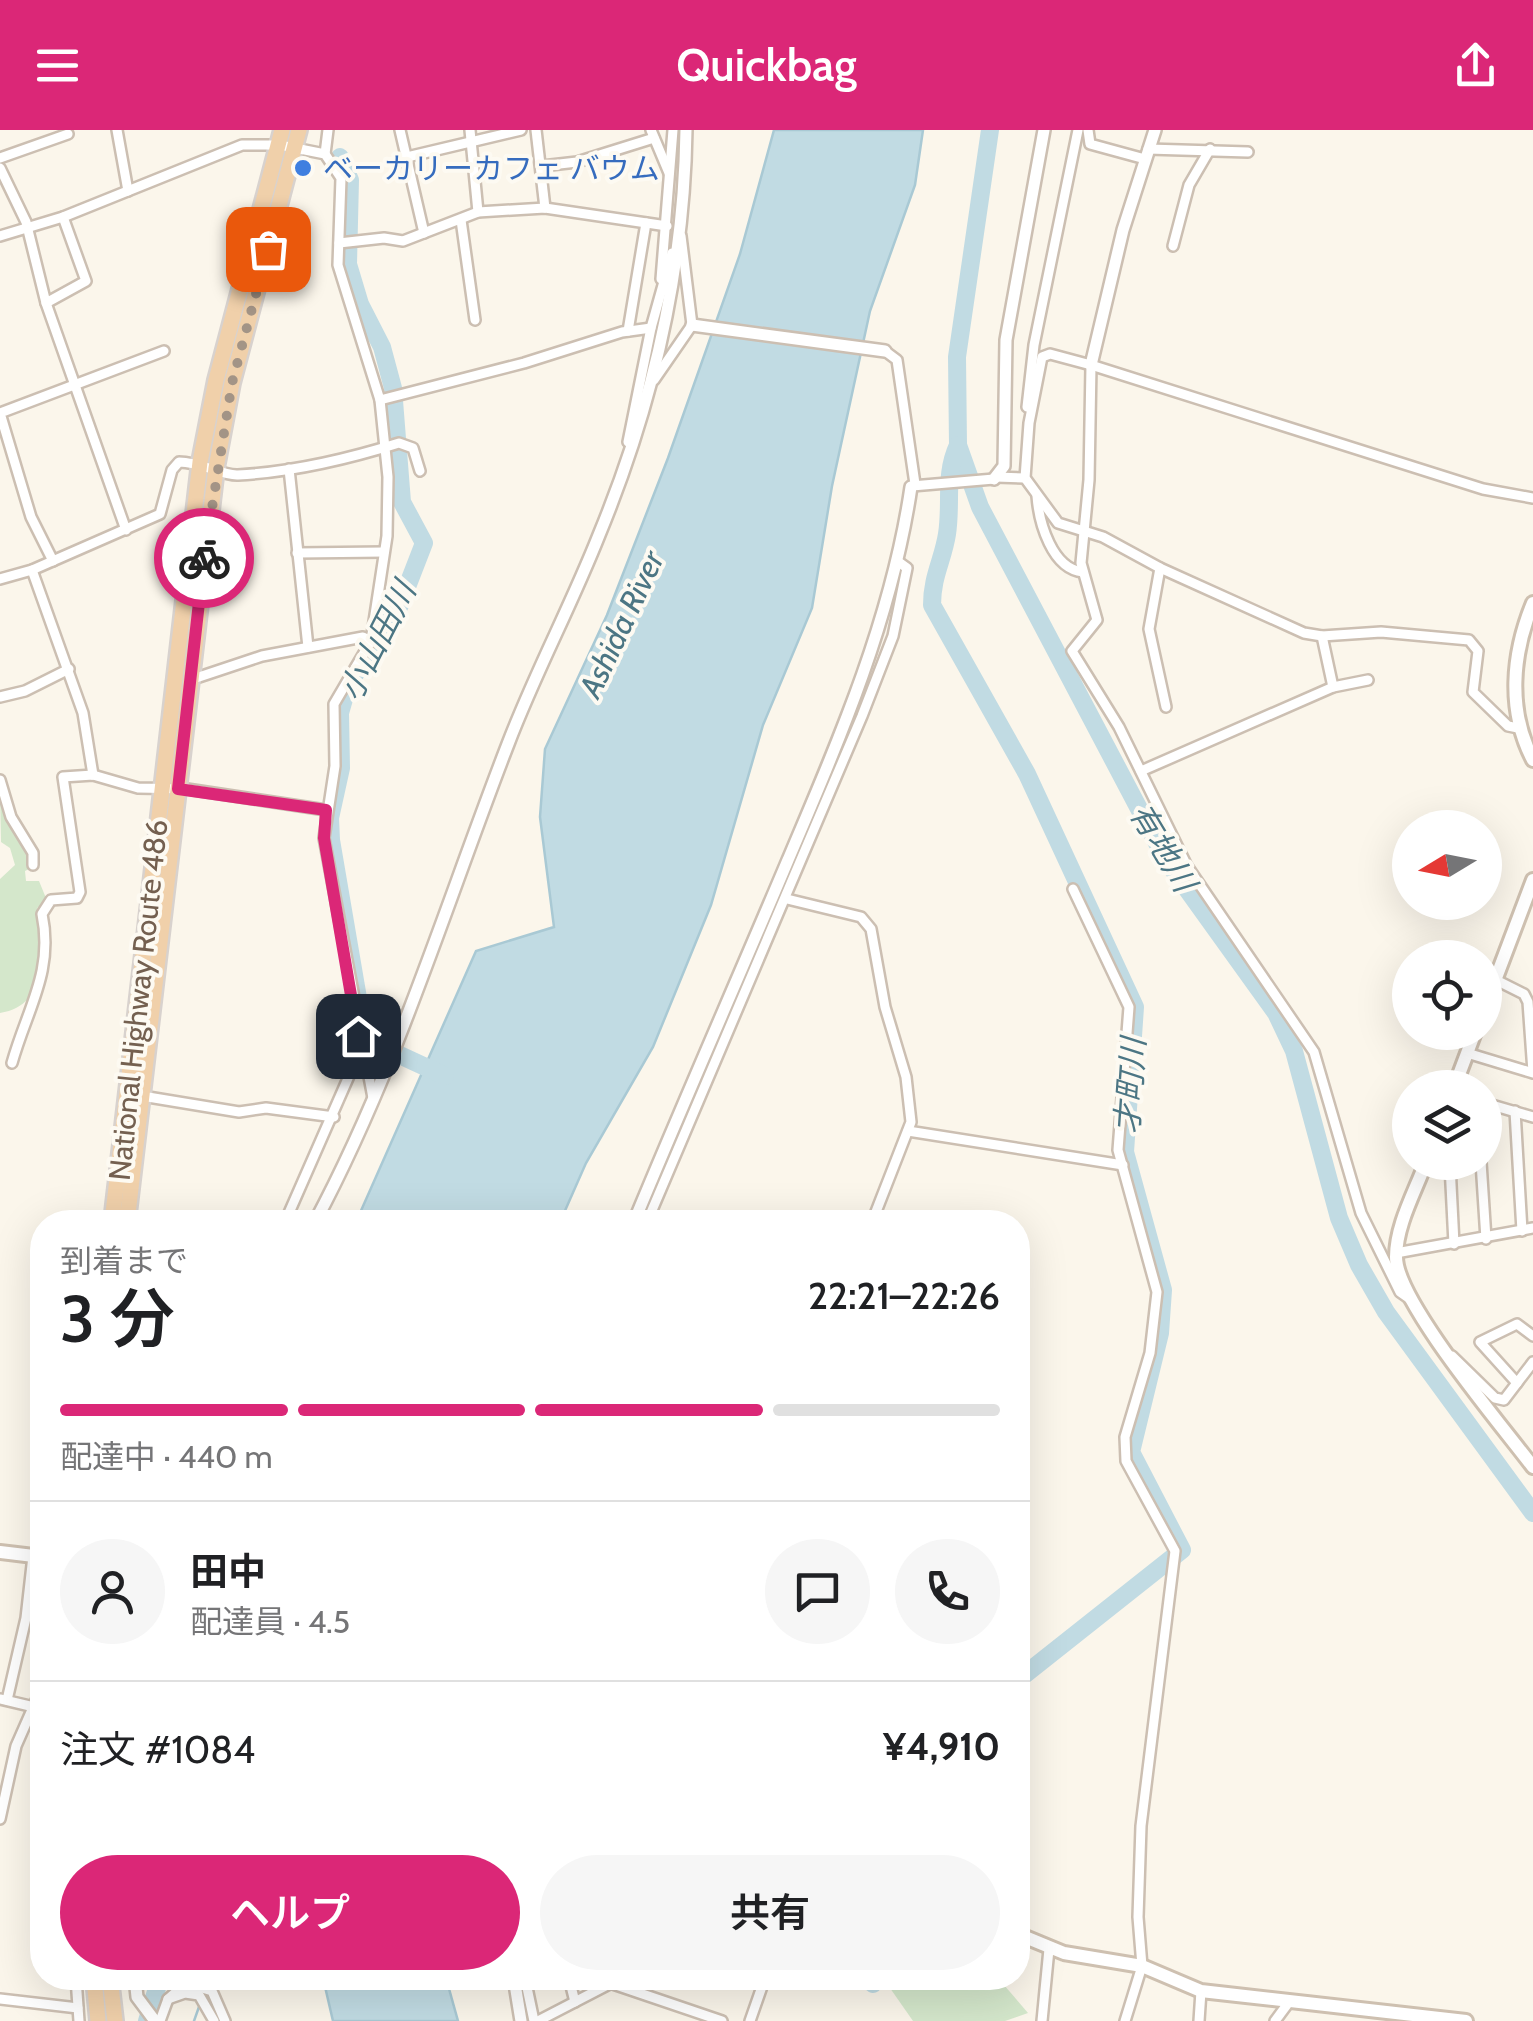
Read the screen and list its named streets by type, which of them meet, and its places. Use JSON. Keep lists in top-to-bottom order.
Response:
{
  "streets": {
    "highway": ["National Highway Route 486"]
  },
  "water": [
    "Ashida River",
    "小山田川",
    "有地川",
    "才町川"
  ],
  "places": ["ベーカリーカフェ バウム"],
  "north": "left",
  "page": {
    "header": "Quickbag",
    "heading": ["3 分", "到着まで", "22:21–22:26"],
    "panel": [
      "田中",
      "配達員 · 4.5",
      "注文 #1084",
      "¥4,910"
    ],
    "bar": "配達中 · 440 m",
    "buttons": ["ヘルプ", "共有"]
  }
}
